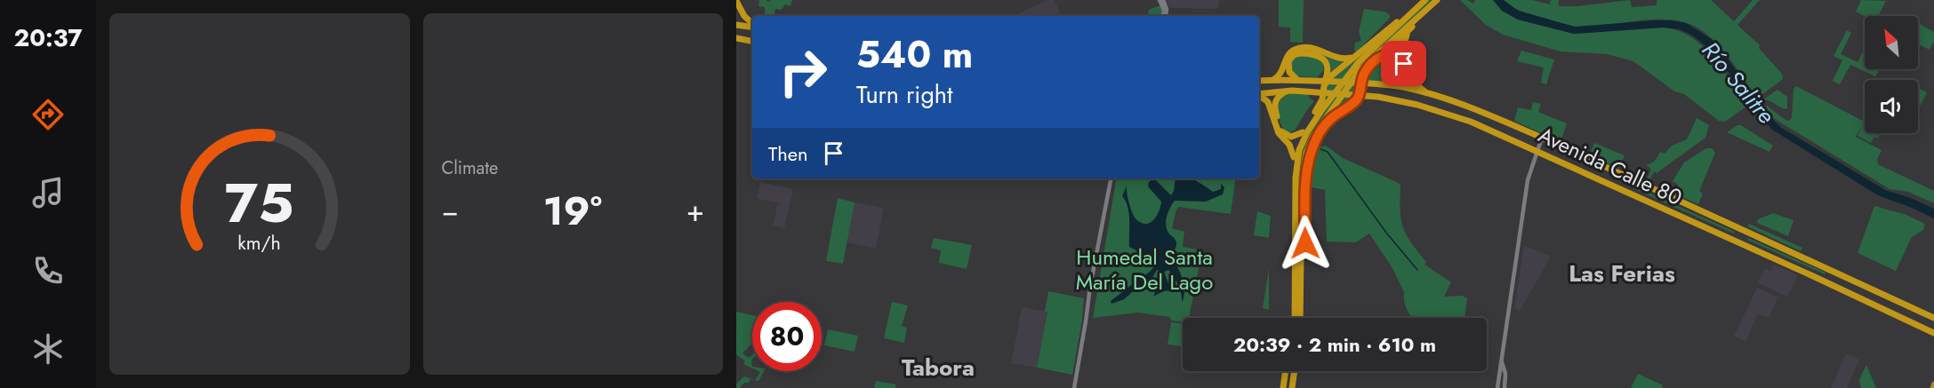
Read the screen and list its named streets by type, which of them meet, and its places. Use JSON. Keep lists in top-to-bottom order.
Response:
{
  "streets": {
    "highway": ["Avenida Calle 80"]
  },
  "districts": ["Las Ferias", "Tabora"],
  "water": ["Río Salitre"],
  "parks": ["Humedal Santa María Del Lago"],
  "north": "top left",
  "page": {
    "tabs": "20:37",
    "tile": "Climate",
    "turn": ["540 m", "Turn right"],
    "then": "Then",
    "heat": ["−", "19°", "+"],
    "limit": "80",
    "trip": "20:39 · 2 min · 610 m",
    "gauge": ["75", "km/h"]
  }
}
